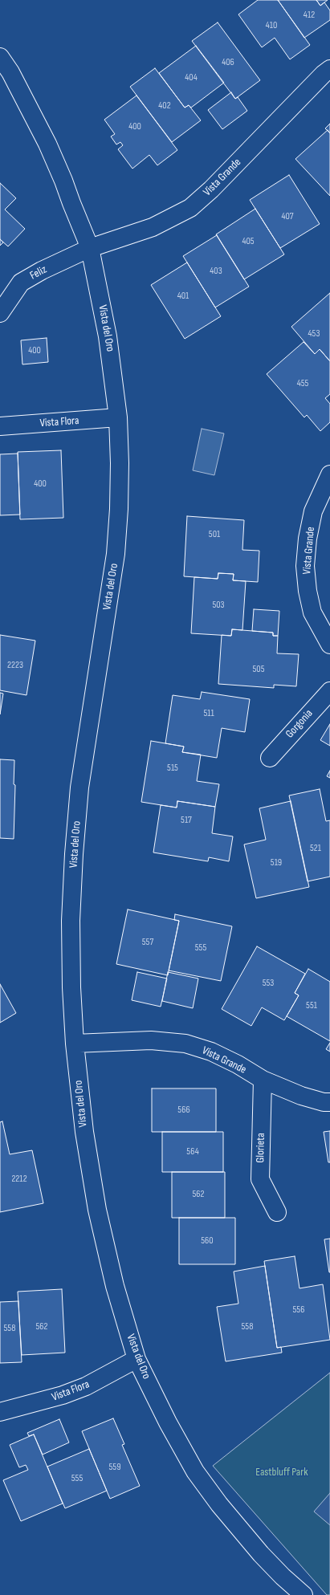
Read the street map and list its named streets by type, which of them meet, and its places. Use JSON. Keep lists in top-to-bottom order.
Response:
{
  "streets": {
    "street": [
      "Vista Grande",
      "Feliz",
      "Vista del Oro",
      "Vista Flora",
      "Gorgonia",
      "Glorieta"
    ]
  },
  "crossings": [
    ["Vista Grande", "Feliz"],
    ["Vista Grande", "Vista del Oro"],
    ["Vista Grande", "Glorieta"],
    ["Feliz", "Vista del Oro"],
    ["Vista del Oro", "Vista Flora"]
  ],
  "parks": ["Eastbluff Park"],
  "house_numbers": [
    "412",
    "410",
    "406",
    "404",
    "402",
    "400",
    "407",
    "405",
    "403",
    "401",
    "453",
    "400",
    "455",
    "400",
    "501",
    "503",
    "2223",
    "505",
    "511",
    "515",
    "517",
    "521",
    "519",
    "557",
    "555",
    "553",
    "551",
    "566",
    "564",
    "2212",
    "562",
    "560",
    "556",
    "562",
    "558",
    "558",
    "559",
    "555"
  ]
}
